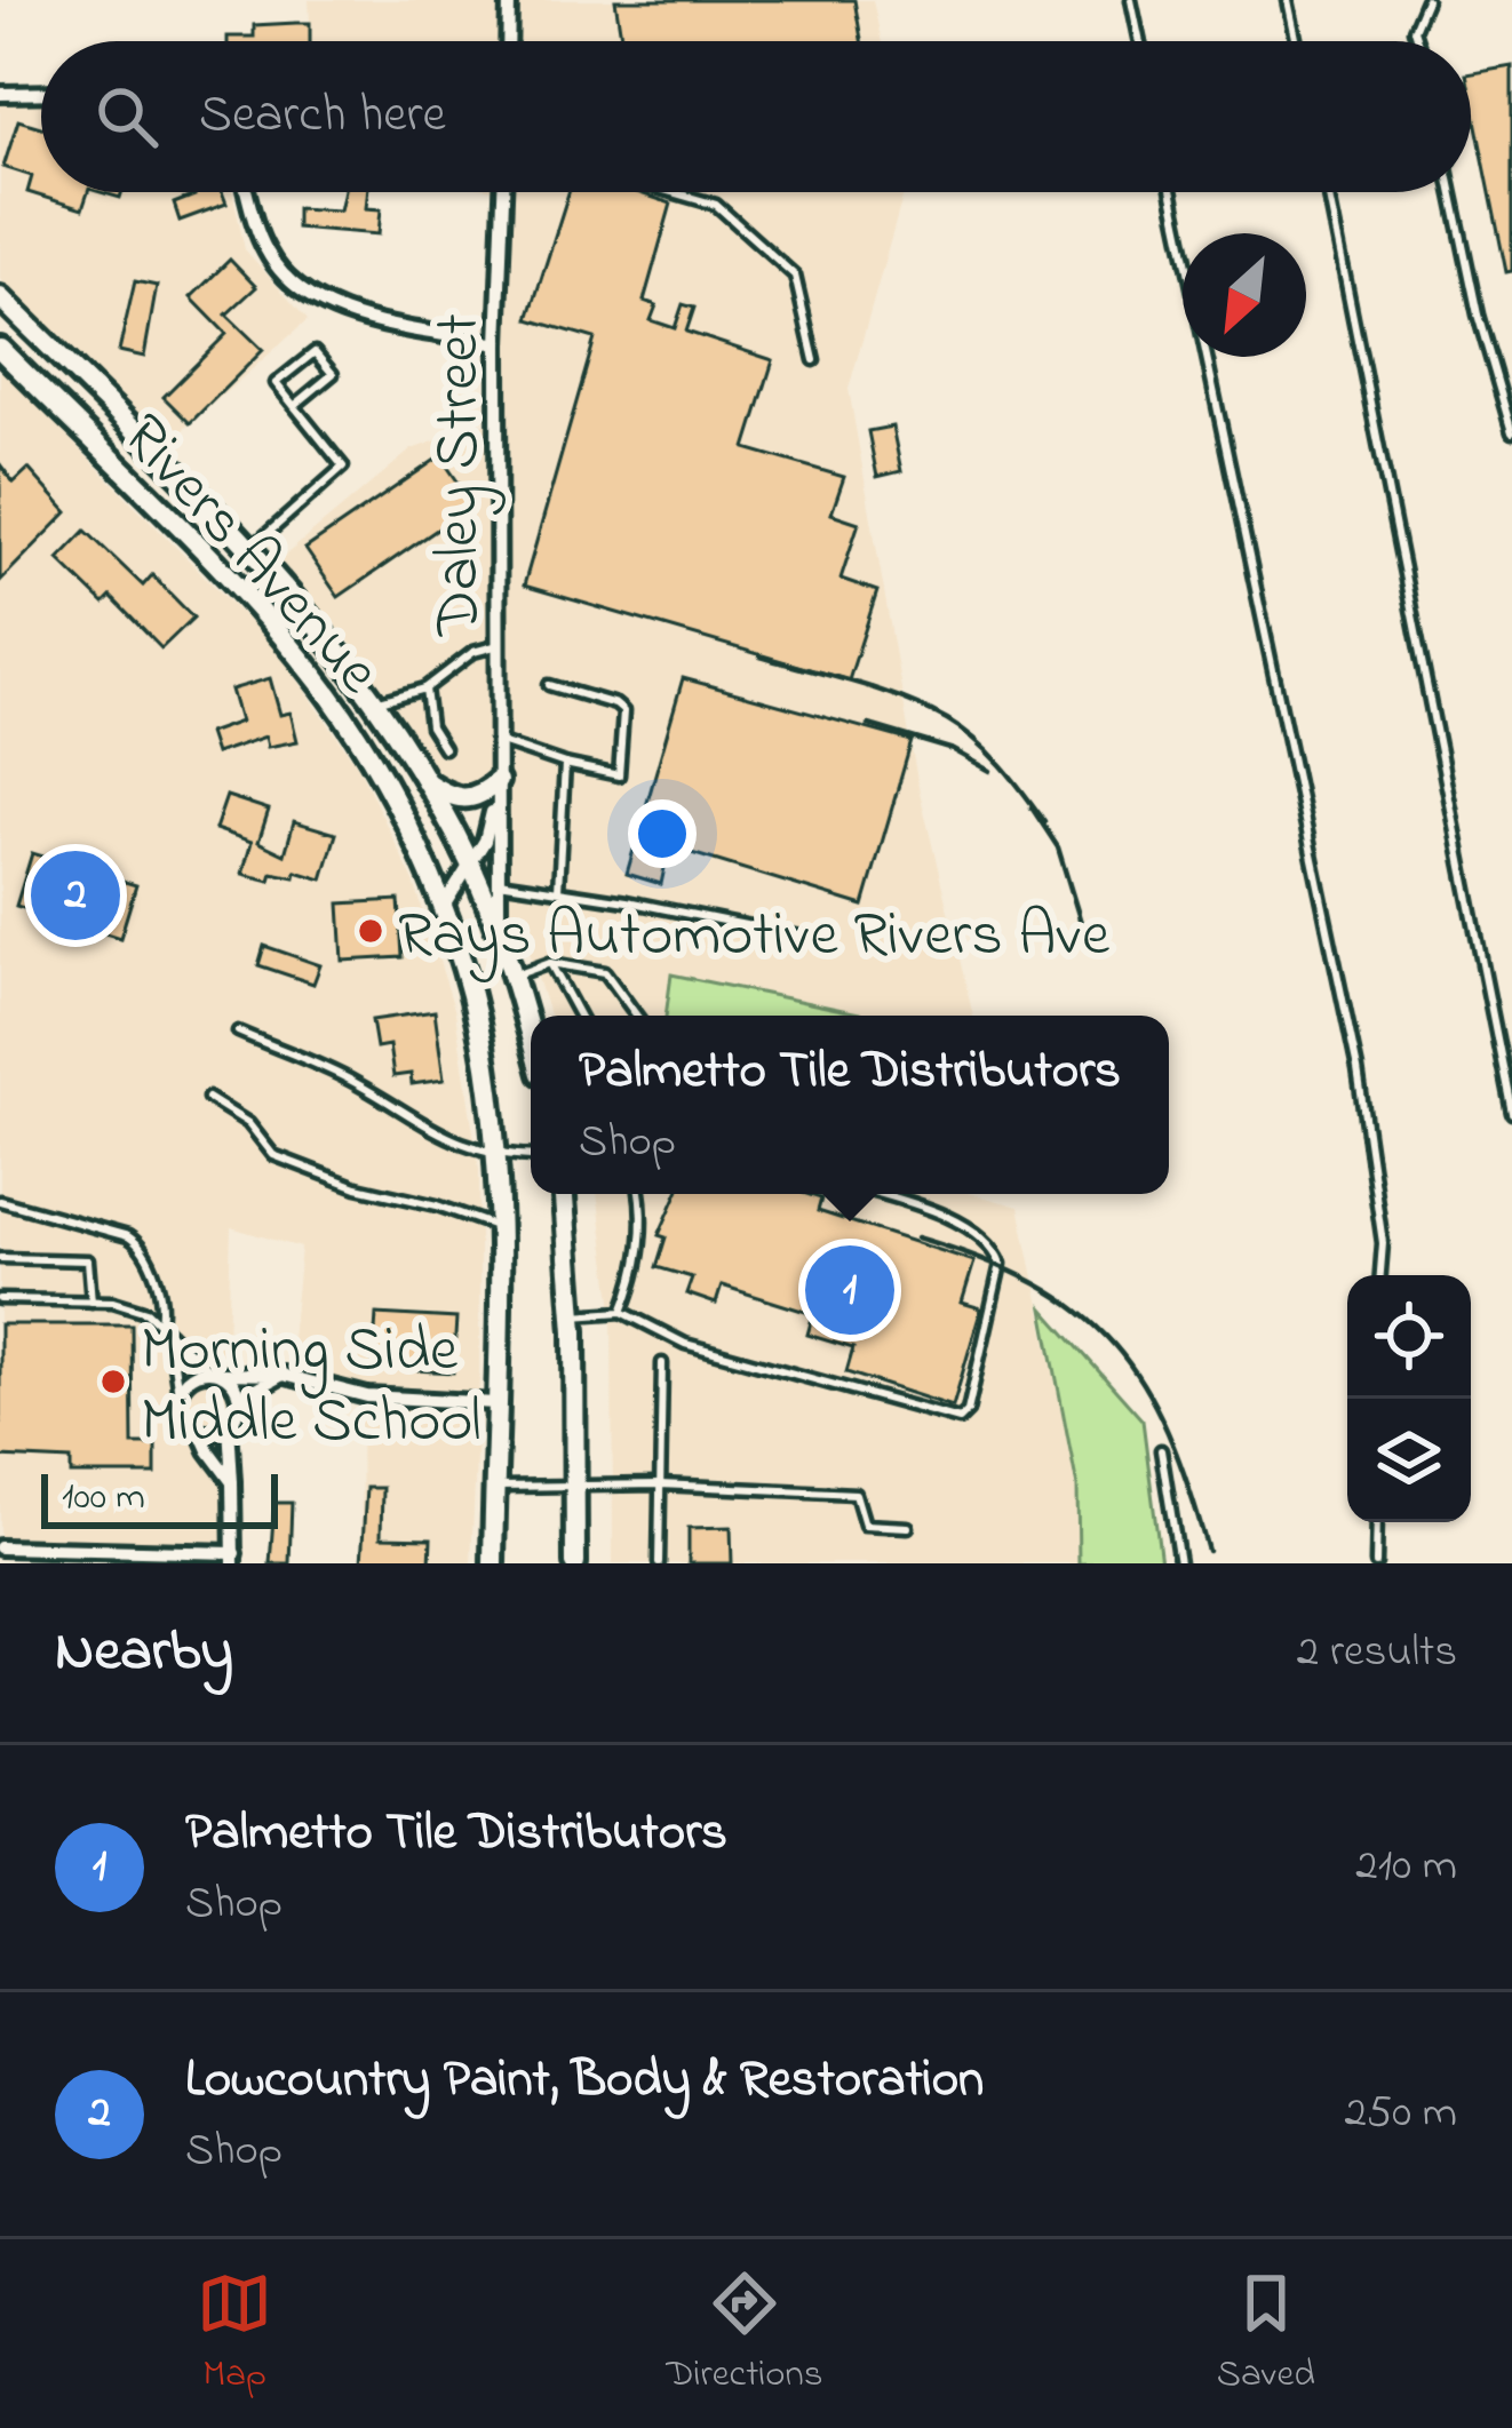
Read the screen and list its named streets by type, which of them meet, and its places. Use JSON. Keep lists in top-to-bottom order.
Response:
{
  "streets": {
    "main road": ["Rivers Avenue"],
    "street": ["Daley Street"]
  },
  "crossings": [
    ["Daley Street", "Rivers Avenue"]
  ],
  "places": ["Rays Automotive Rivers Ave", "Morning Side Middle School"],
  "scale_bar": "100 m",
  "north": "bottom left",
  "page": {
    "search": "Search here",
    "pins": ["2", "1"],
    "popup": ["Palmetto Tile Distributors", "Shop"],
    "scale": "100 m",
    "heading": ["Nearby", "2 results"],
    "list": [
      {
        "mark": "1",
        "name": "Palmetto Tile Distributors",
        "note": "Shop",
        "value": "210 m"
      },
      {
        "mark": "2",
        "name": "Lowcountry Paint, Body & Restoration",
        "note": "Shop",
        "value": "250 m"
      }
    ],
    "nav": ["Map", "Directions", "Saved"]
  }
}
